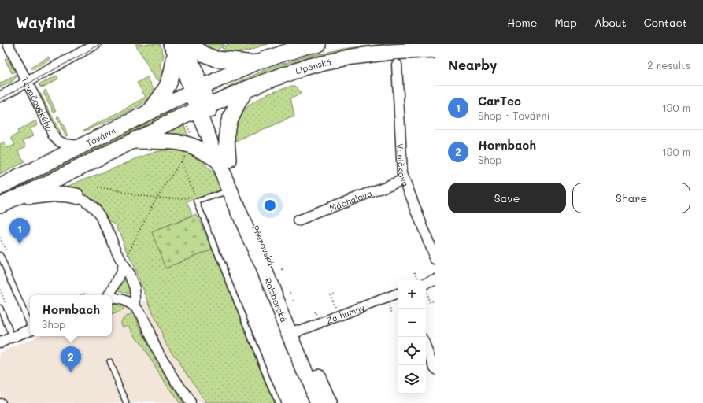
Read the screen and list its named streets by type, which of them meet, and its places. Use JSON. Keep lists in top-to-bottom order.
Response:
{
  "streets": {
    "main road": ["Lipenská", "Tovární", "Rolsberská"],
    "street": [
      "Tovačovského",
      "Vaníčkova",
      "Máchalova",
      "Za humny"
    ]
  },
  "crossings": [
    ["Lipenská", "Tovární"],
    ["Tovačovského", "Tovární"],
    ["Vaníčkova", "Máchalova"],
    ["Rolsberská", "Za humny"]
  ],
  "page": {
    "header": "Wayfind",
    "nav": [
      "Home",
      "Map",
      "About",
      "Contact"
    ],
    "heading": ["Nearby", "2 results"],
    "list": [
      {
        "mark": "1",
        "name": "CarTec",
        "note": "Shop · Tovární",
        "value": "190 m"
      },
      {
        "mark": "2",
        "name": "Hornbach",
        "note": "Shop",
        "value": "190 m"
      }
    ],
    "buttons": ["Save", "Share"],
    "pins": ["1", "2"],
    "map_buttons": ["+", "−"],
    "popup": ["Hornbach", "Shop"]
  }
}
